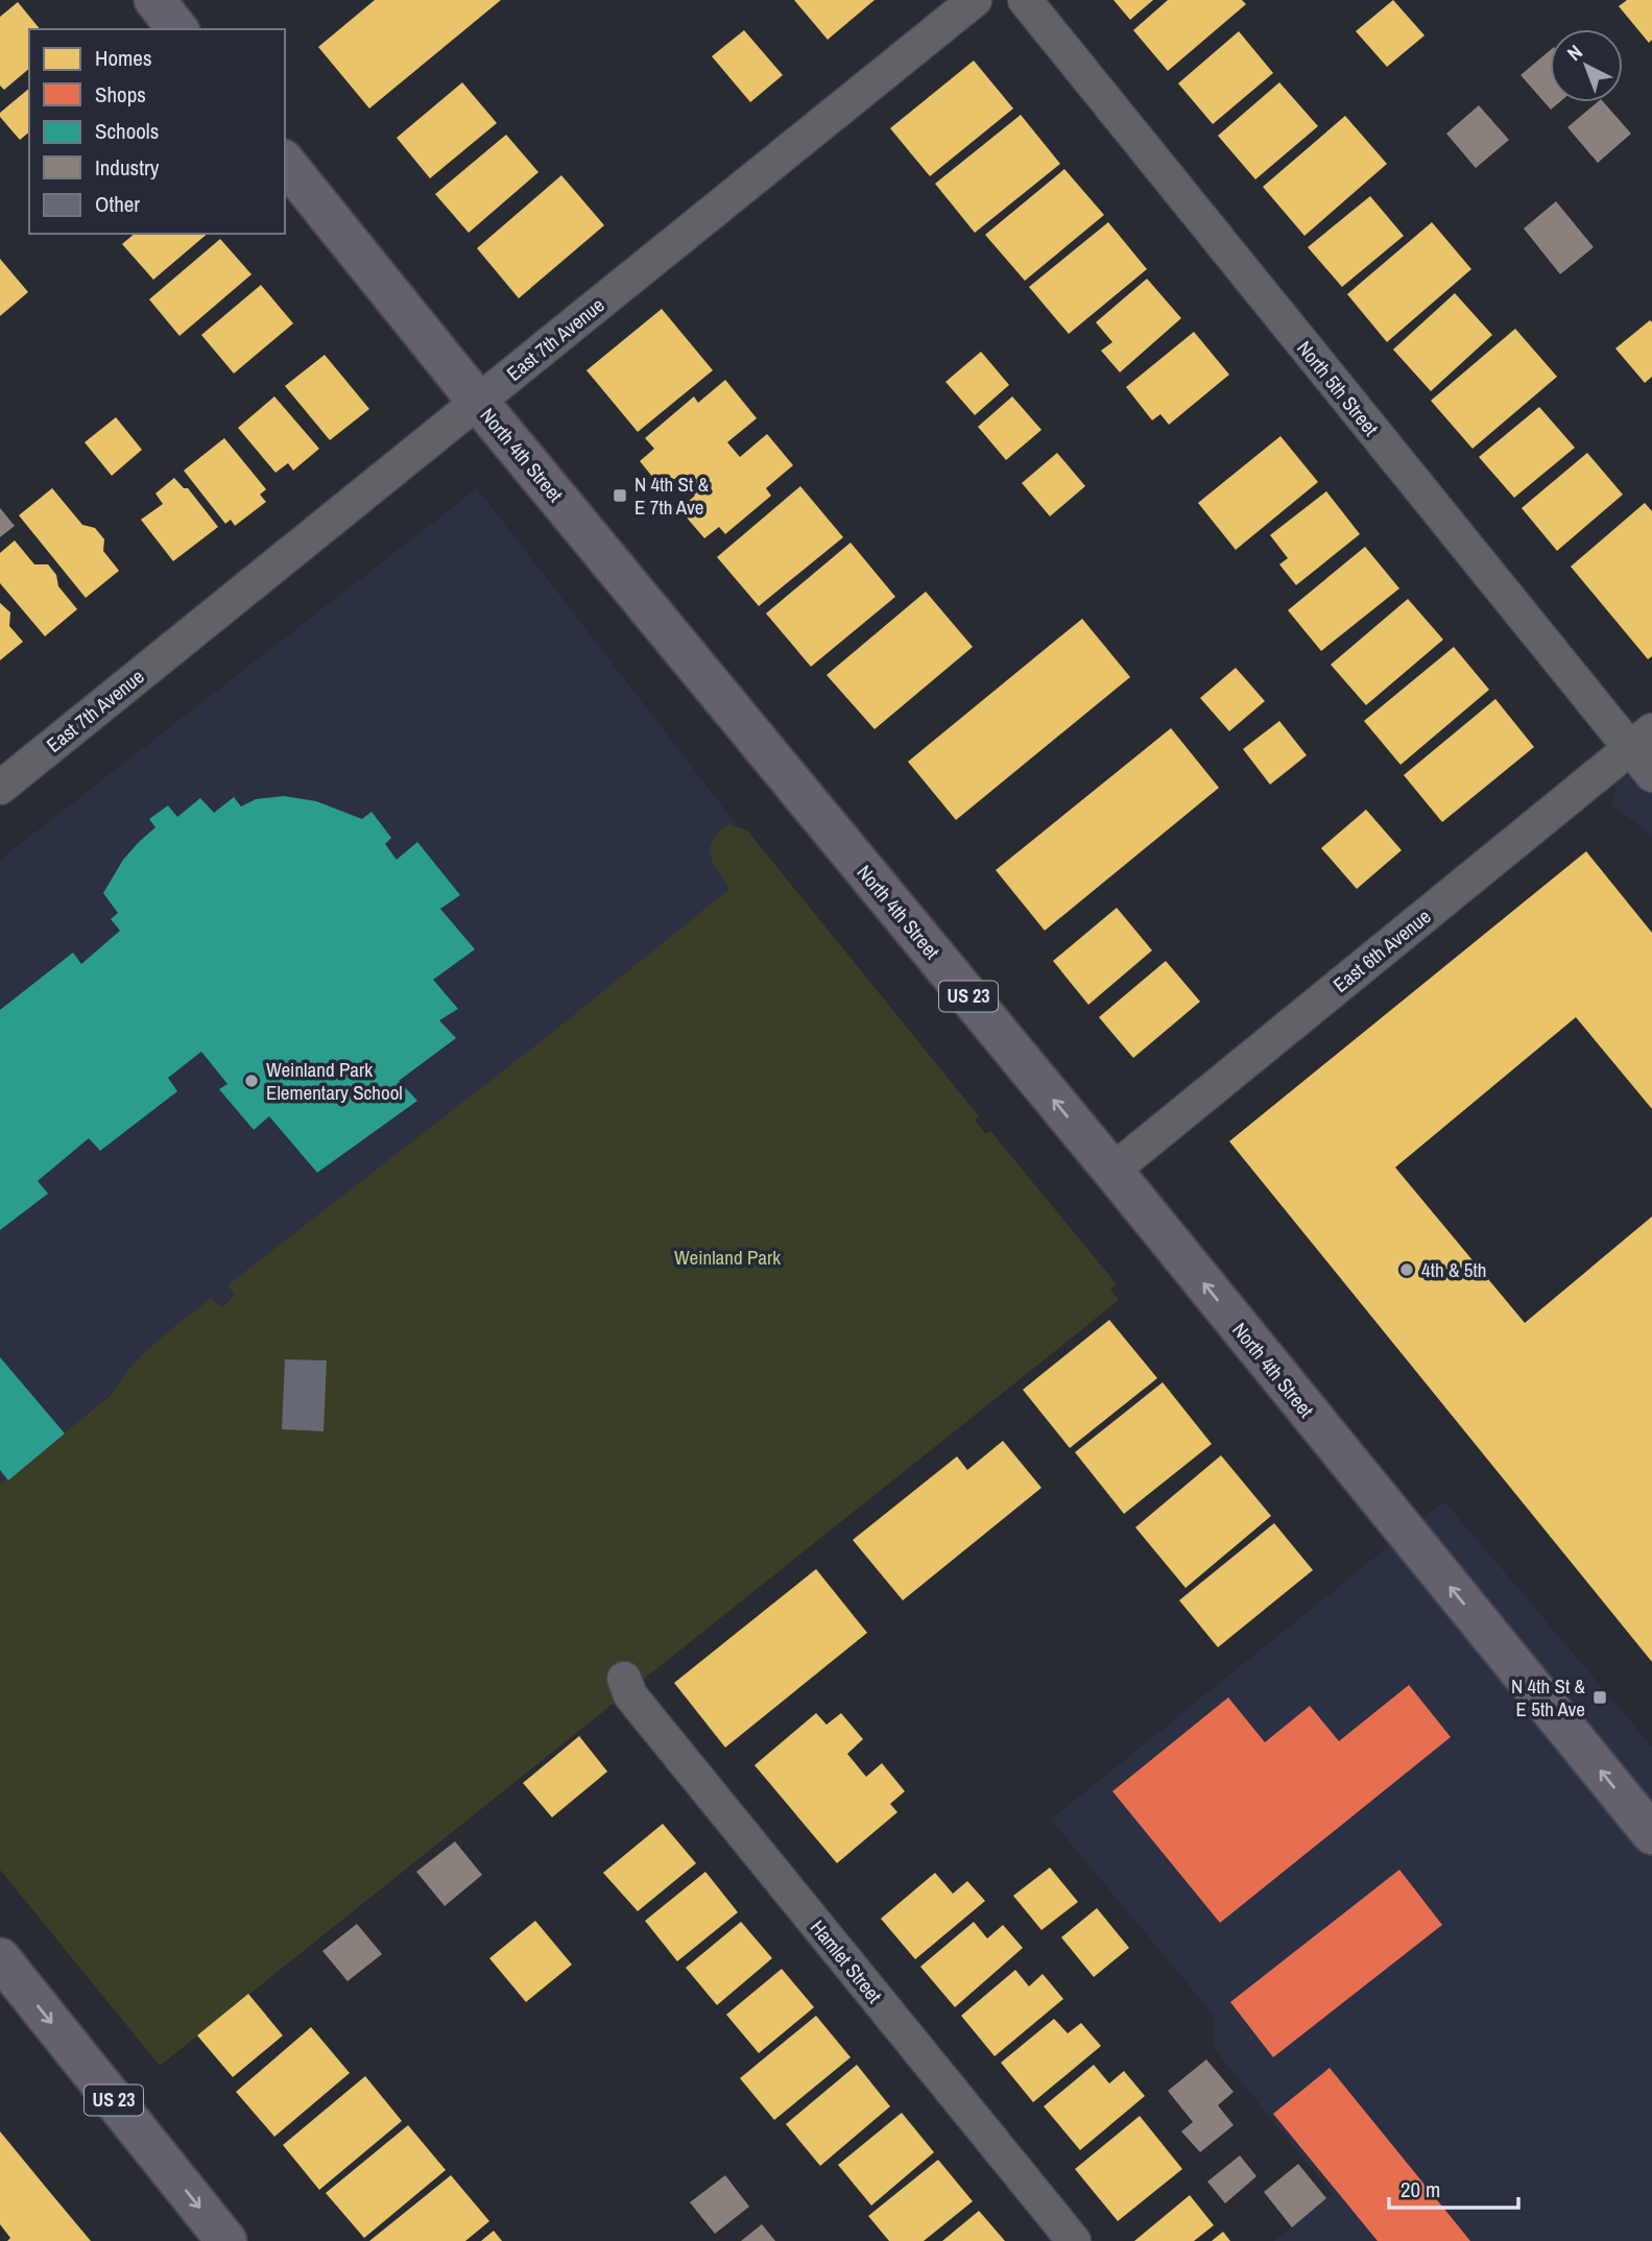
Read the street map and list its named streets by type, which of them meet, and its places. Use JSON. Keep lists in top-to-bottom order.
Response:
{
  "streets": {
    "main road": ["North 4th Street", "US 23"],
    "street": [
      "East 7th Avenue",
      "North 5th Street",
      "East 6th Avenue",
      "Hamlet Street"
    ]
  },
  "crossings": [
    ["East 7th Avenue", "North 4th Street"],
    ["North 5th Street", "East 6th Avenue"],
    ["North 4th Street", "East 6th Avenue"]
  ],
  "one_way": ["North 4th Street"],
  "parks": ["Weinland Park"],
  "places": {
    "transit": ["N 4th St & E 7th Ave", "N 4th St & E 5th Ave"],
    "other": ["Weinland Park Elementary School", "4th & 5th"]
  },
  "legend": [
    "Homes",
    "Shops",
    "Schools",
    "Industry",
    "Other"
  ],
  "scale_bar": "20 m",
  "north": "top left"
}
